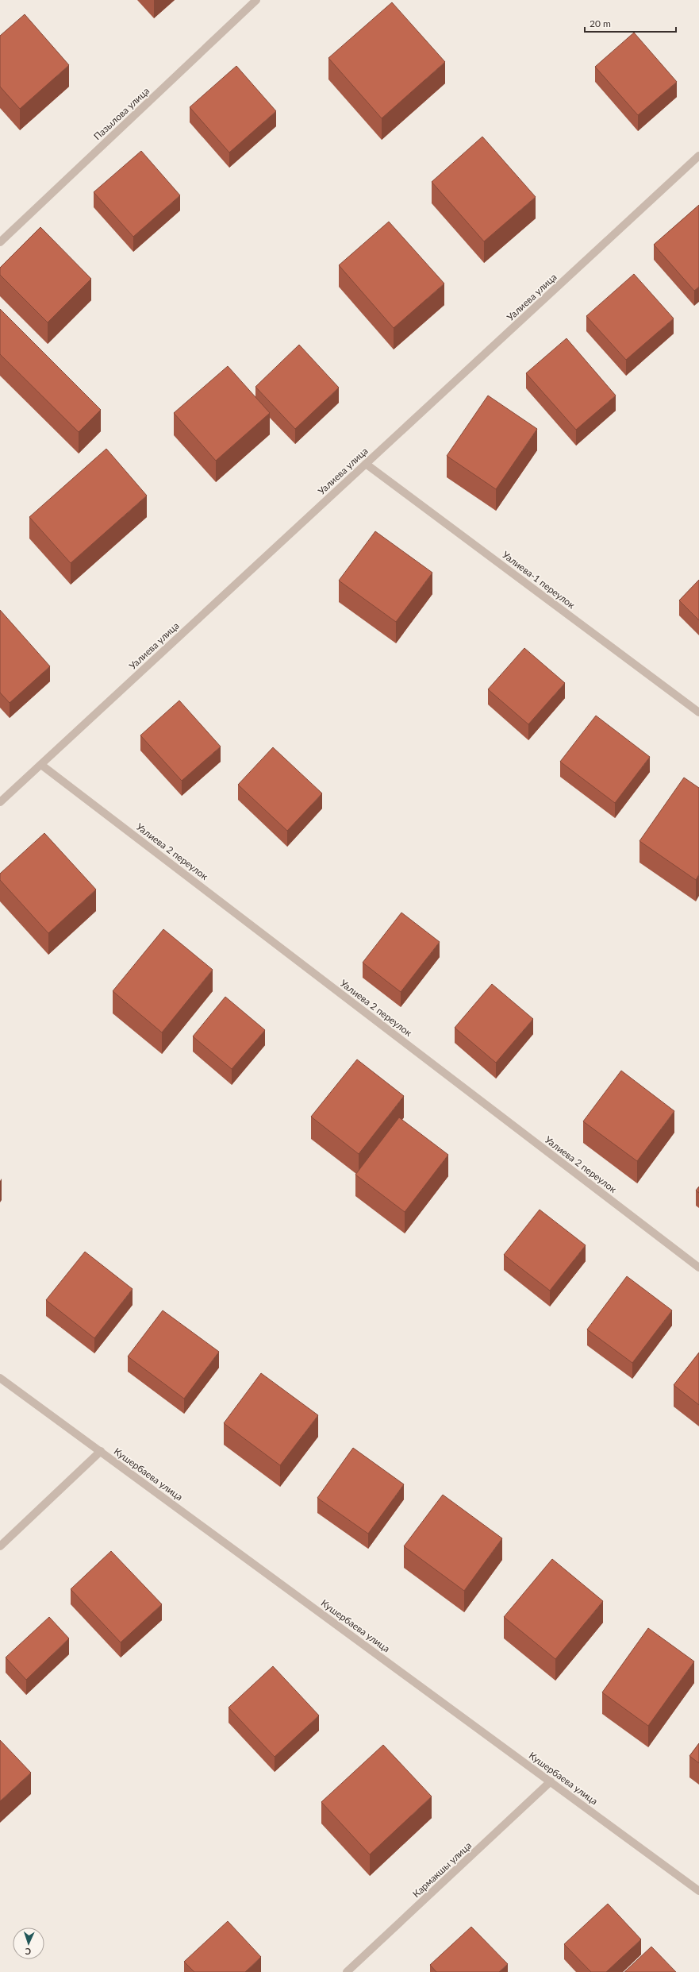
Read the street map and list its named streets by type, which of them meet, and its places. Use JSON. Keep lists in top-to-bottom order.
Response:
{
  "streets": {
    "street": [
      "Пазылова улица",
      "Уалиева улица",
      "Уалиева-1 переулок",
      "Уалиева 2 переулок",
      "Кушербаева улица",
      "Кармакшы улица"
    ]
  },
  "crossings": [
    ["Уалиева улица", "Уалиева-1 переулок"],
    ["Уалиева улица", "Уалиева 2 переулок"],
    ["Кушербаева улица", "Кармакшы улица"]
  ],
  "scale_bar": "20 m",
  "north": "bottom"
}
